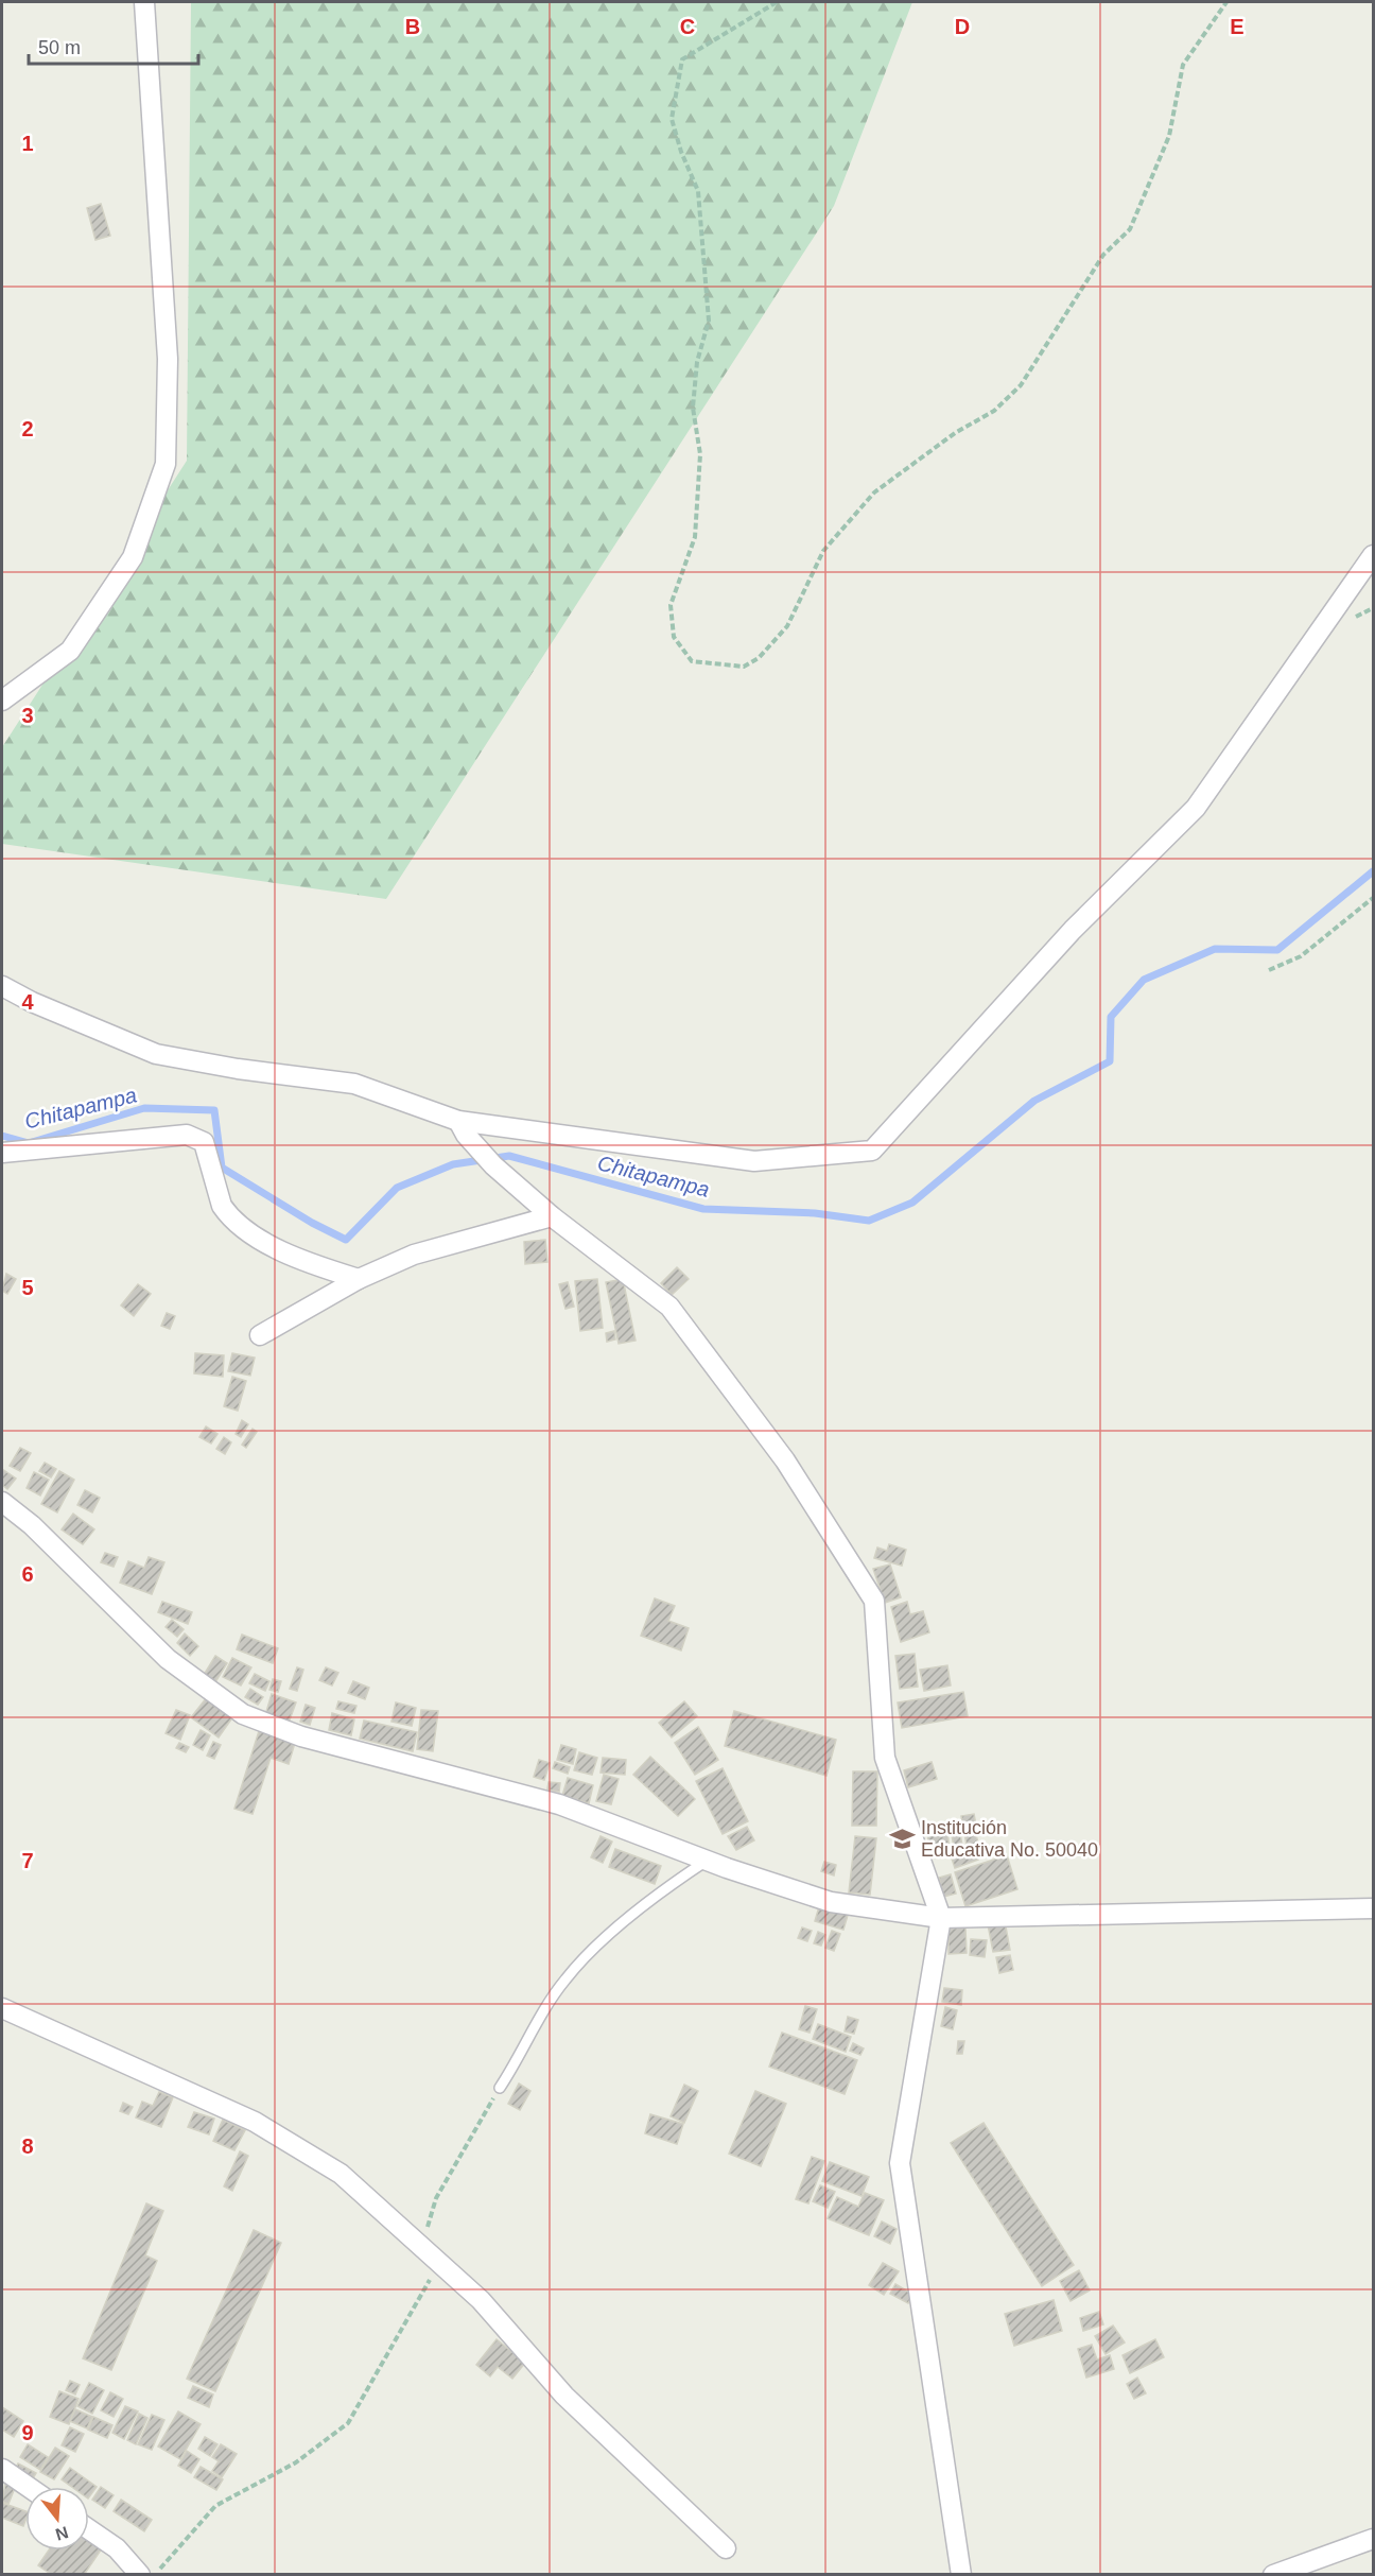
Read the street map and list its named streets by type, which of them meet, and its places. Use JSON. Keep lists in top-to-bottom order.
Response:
{
  "water": ["Chitapampa"],
  "places": {
    "school or university": ["Institución Educativa No. 50040"]
  },
  "scale_bar": "50 m",
  "north": "bottom",
  "grid": {
    "columns": [
      "B",
      "C",
      "D",
      "E"
    ],
    "rows": [
      "1",
      "2",
      "3",
      "4",
      "5",
      "6",
      "7",
      "8",
      "9"
    ]
  }
}
